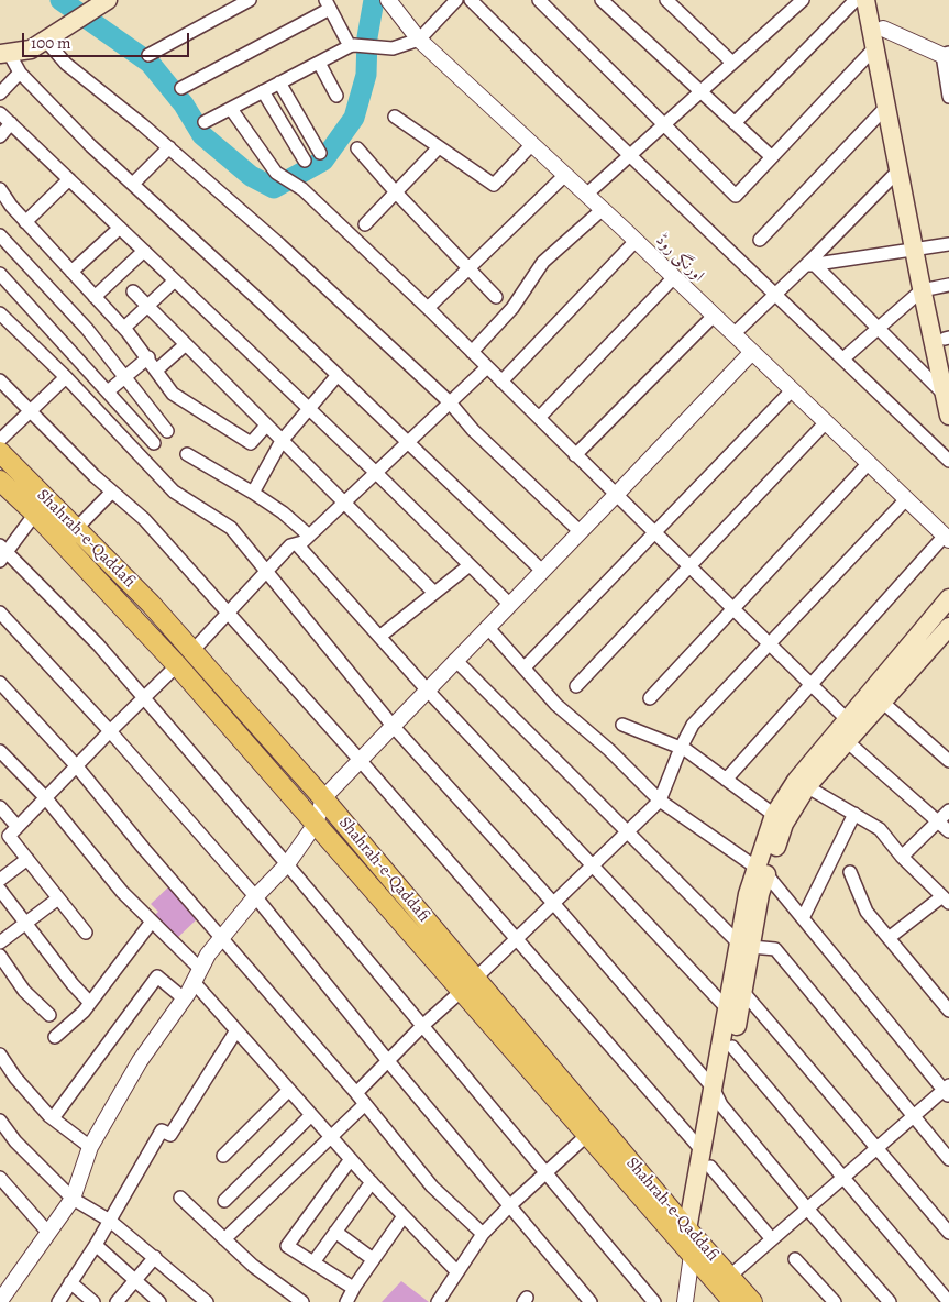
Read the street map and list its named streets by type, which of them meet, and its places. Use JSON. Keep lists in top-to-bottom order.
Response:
{
  "streets": {
    "main road": ["Shahrah-e-Qaddafi"],
    "street": ["اورنگی روڈ"]
  },
  "scale_bar": "100 m"
}
